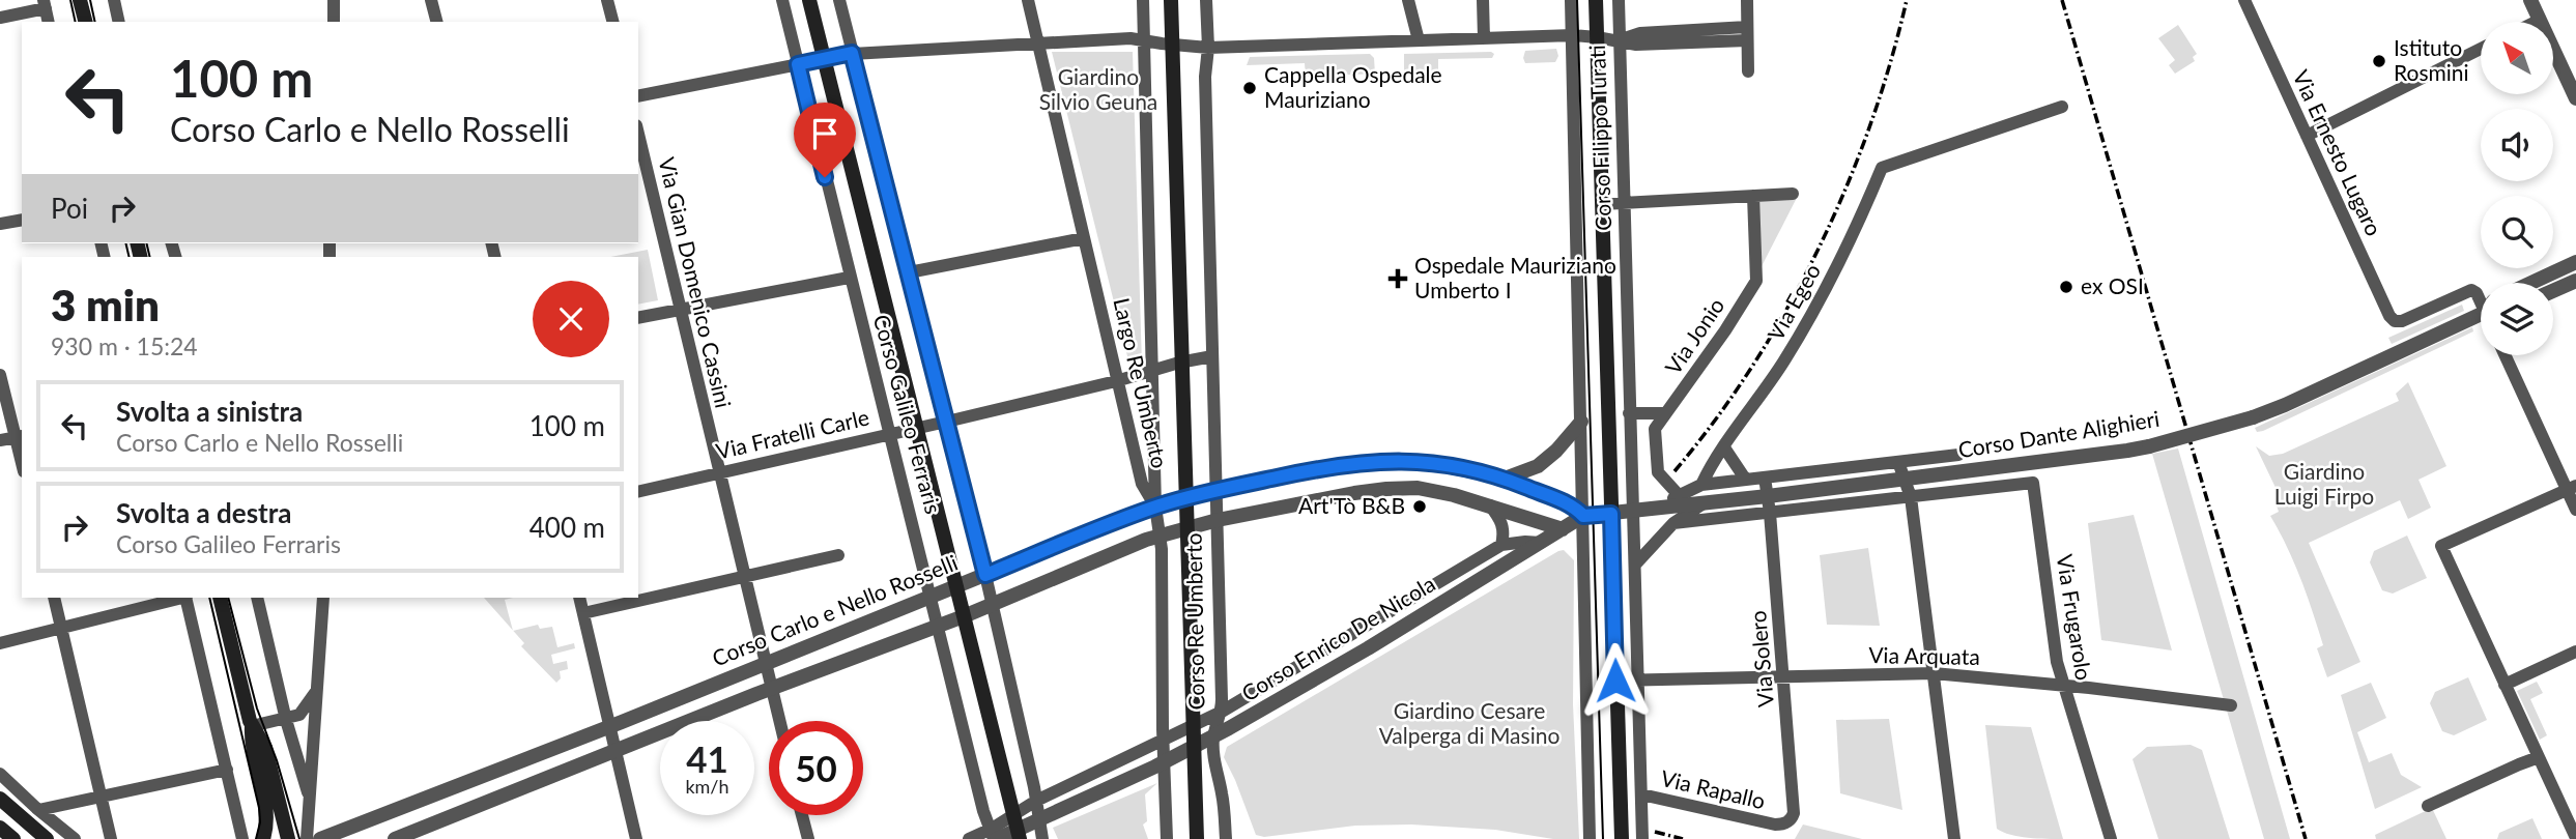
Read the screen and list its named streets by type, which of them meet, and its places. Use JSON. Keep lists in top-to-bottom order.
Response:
{
  "streets": {
    "main road": [
      "Corso Filippo Turati",
      "Largo Re Umberto",
      "Corso Galileo Ferraris",
      "Corso Re Umberto"
    ],
    "street": [
      "Via Ernesto Lugaro",
      "Via Gian Domenico Cassini",
      "Via Egeo",
      "Via Jonio",
      "Via Fratelli Carle",
      "Corso Dante Alighieri",
      "Corso Carlo e Nello Rosselli",
      "Via Frugarolo",
      "Corso Enrico De Nicola",
      "Via Arquata",
      "Via Solero",
      "Via Rapallo"
    ]
  },
  "crossings": [
    ["Corso Filippo Turati", "Corso Dante Alighieri"],
    ["Corso Filippo Turati", "Corso Carlo e Nello Rosselli"],
    ["Corso Filippo Turati", "Via Arquata"],
    ["Corso Filippo Turati", "Via Rapallo"],
    ["Via Ernesto Lugaro", "Corso Dante Alighieri"],
    ["Via Gian Domenico Cassini", "Via Fratelli Carle"],
    ["Via Gian Domenico Cassini", "Corso Carlo e Nello Rosselli"],
    ["Via Egeo", "Corso Dante Alighieri"],
    ["Via Jonio", "Corso Dante Alighieri"],
    ["Largo Re Umberto", "Via Fratelli Carle"],
    ["Largo Re Umberto", "Corso Carlo e Nello Rosselli"],
    ["Largo Re Umberto", "Corso Re Umberto"],
    ["Corso Galileo Ferraris", "Via Fratelli Carle"],
    ["Corso Galileo Ferraris", "Corso Carlo e Nello Rosselli"],
    ["Corso Galileo Ferraris", "Corso Enrico De Nicola"],
    ["Corso Dante Alighieri", "Via Frugarolo"],
    ["Corso Dante Alighieri", "Via Solero"],
    ["Corso Carlo e Nello Rosselli", "Corso Re Umberto"],
    ["Via Frugarolo", "Via Arquata"],
    ["Corso Re Umberto", "Corso Enrico De Nicola"],
    ["Via Arquata", "Via Solero"],
    ["Via Solero", "Via Rapallo"]
  ],
  "parks": ["Giardino Silvio Geuna", "Giardino Luigi Firpo", "Giardino Cesare Valperga di Masino"],
  "places": {
    "other": [
      "Istituto Rosmini",
      "Cappella Ospedale Mauriziano",
      "ex OSI",
      "Art'Tò B&B"
    ],
    "health": ["Ospedale Mauriziano Umberto I"]
  },
  "north": "top left",
  "page": {
    "turn": ["100 m", "Corso Carlo e Nello Rosselli"],
    "then": "Poi",
    "heading": ["3 min", "930 m · 15:24"],
    "list": [
      {
        "name": "Svolta a sinistra",
        "note": "Corso Carlo e Nello Rosselli",
        "value": "100 m"
      },
      {
        "name": "Svolta a destra",
        "note": "Corso Galileo Ferraris",
        "value": "400 m"
      }
    ],
    "speed": "41 km/h",
    "limit": "50"
  }
}
